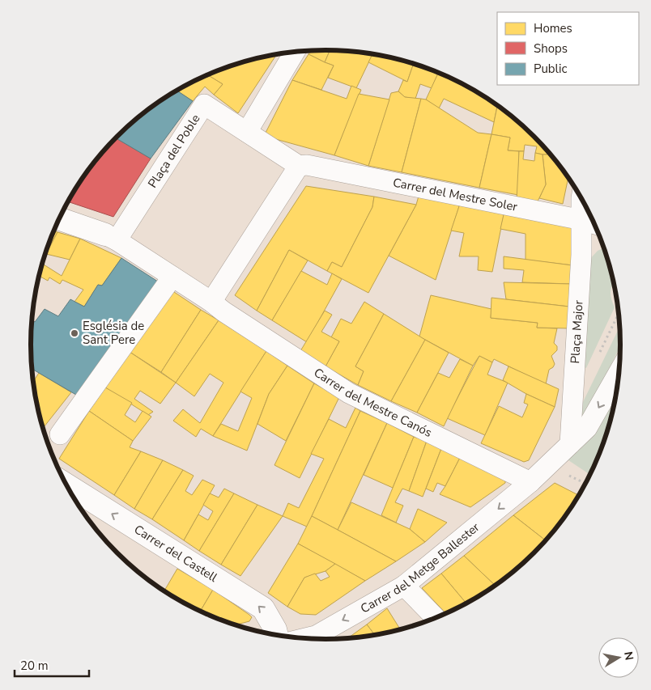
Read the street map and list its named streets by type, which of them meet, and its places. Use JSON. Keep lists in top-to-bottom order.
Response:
{
  "streets": {
    "street": [
      "Plaça del Poble",
      "Carrer del Mestre Soler",
      "Plaça Major",
      "Carrer del Mestre Canós",
      "Carrer del Castell",
      "Carrer del Metge Ballester"
    ]
  },
  "crossings": [
    ["Plaça del Poble", "Carrer del Mestre Soler"],
    ["Carrer del Mestre Soler", "Plaça Major"],
    ["Carrer del Mestre Canós", "Carrer del Metge Ballester"]
  ],
  "one_way": ["Carrer del Castell", "Carrer del Metge Ballester"],
  "places": ["Església de Sant Pere"],
  "legend": ["Homes", "Shops", "Public"],
  "scale_bar": "20 m",
  "north": "right"
}
